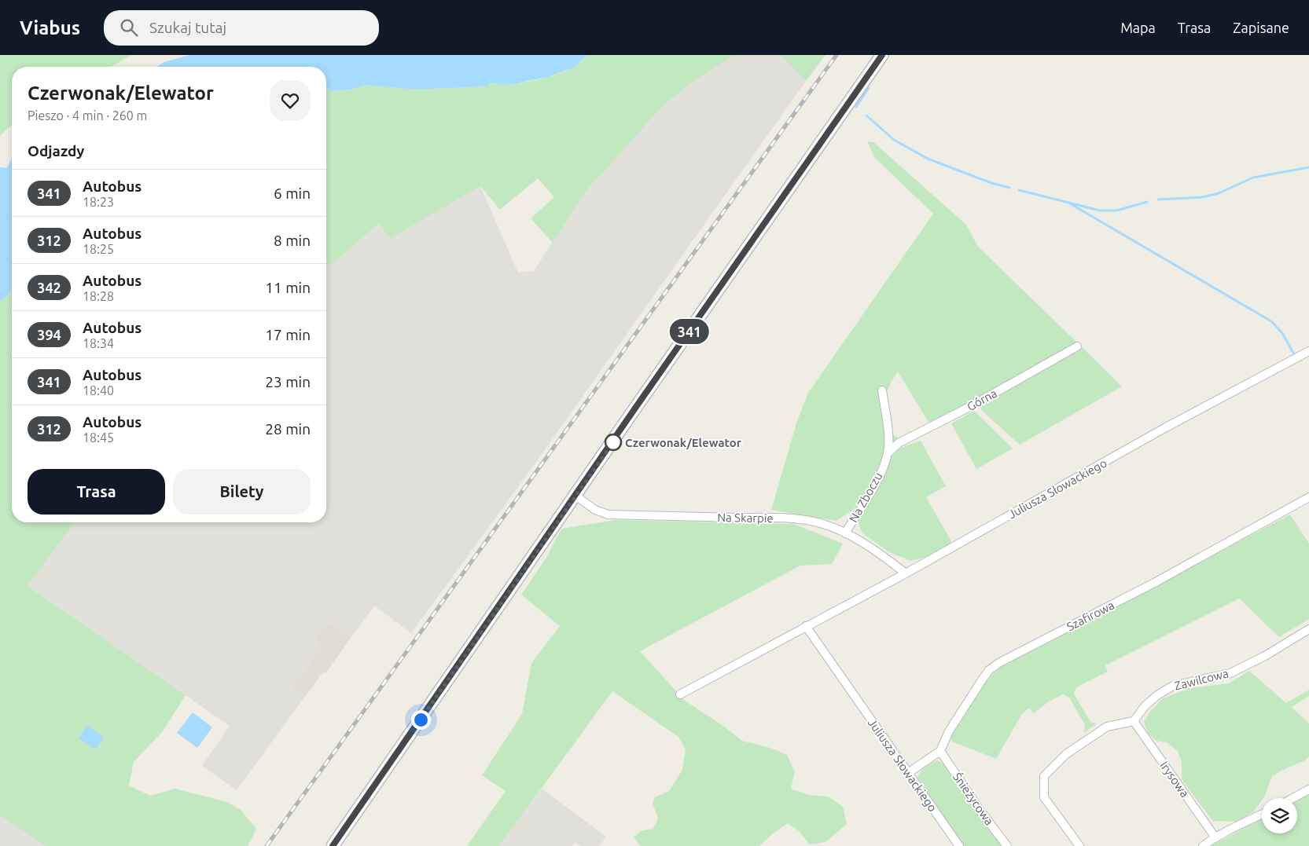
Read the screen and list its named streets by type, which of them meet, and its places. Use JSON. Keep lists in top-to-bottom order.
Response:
{
  "streets": {
    "street": [
      "Górna",
      "Juliusza Słowackiego",
      "Na Zboczu",
      "Na Skarpie",
      "Szafirowa",
      "Zawilcowa",
      "Irysowa",
      "Śnieżycowa"
    ]
  },
  "crossings": [
    ["Górna", "Na Zboczu"],
    ["Juliusza Słowackiego", "Na Skarpie"],
    ["Na Zboczu", "Na Skarpie"],
    ["Szafirowa", "Śnieżycowa"],
    ["Zawilcowa", "Irysowa"]
  ],
  "places": ["Czerwonak/Elewator"],
  "lines": ["bus line 341"],
  "page": {
    "header": "Viabus",
    "search": "Szukaj tutaj",
    "nav": ["Mapa", "Trasa", "Zapisane"],
    "on_map": "341",
    "heading": [
      ["Czerwonak/Elewator", "Pieszo · 4 min · 260 m"],
      "Odjazdy"
    ],
    "list": [
      {
        "mark": "341",
        "name": "Autobus",
        "note": "18:23",
        "value": "6 min"
      },
      {
        "mark": "312",
        "name": "Autobus",
        "note": "18:25",
        "value": "8 min"
      },
      {
        "mark": "342",
        "name": "Autobus",
        "note": "18:28",
        "value": "11 min"
      },
      {
        "mark": "394",
        "name": "Autobus",
        "note": "18:34",
        "value": "17 min"
      },
      {
        "mark": "341",
        "name": "Autobus",
        "note": "18:40",
        "value": "23 min"
      },
      {
        "mark": "312",
        "name": "Autobus",
        "note": "18:45",
        "value": "28 min"
      }
    ],
    "buttons": ["Trasa", "Bilety"]
  }
}
